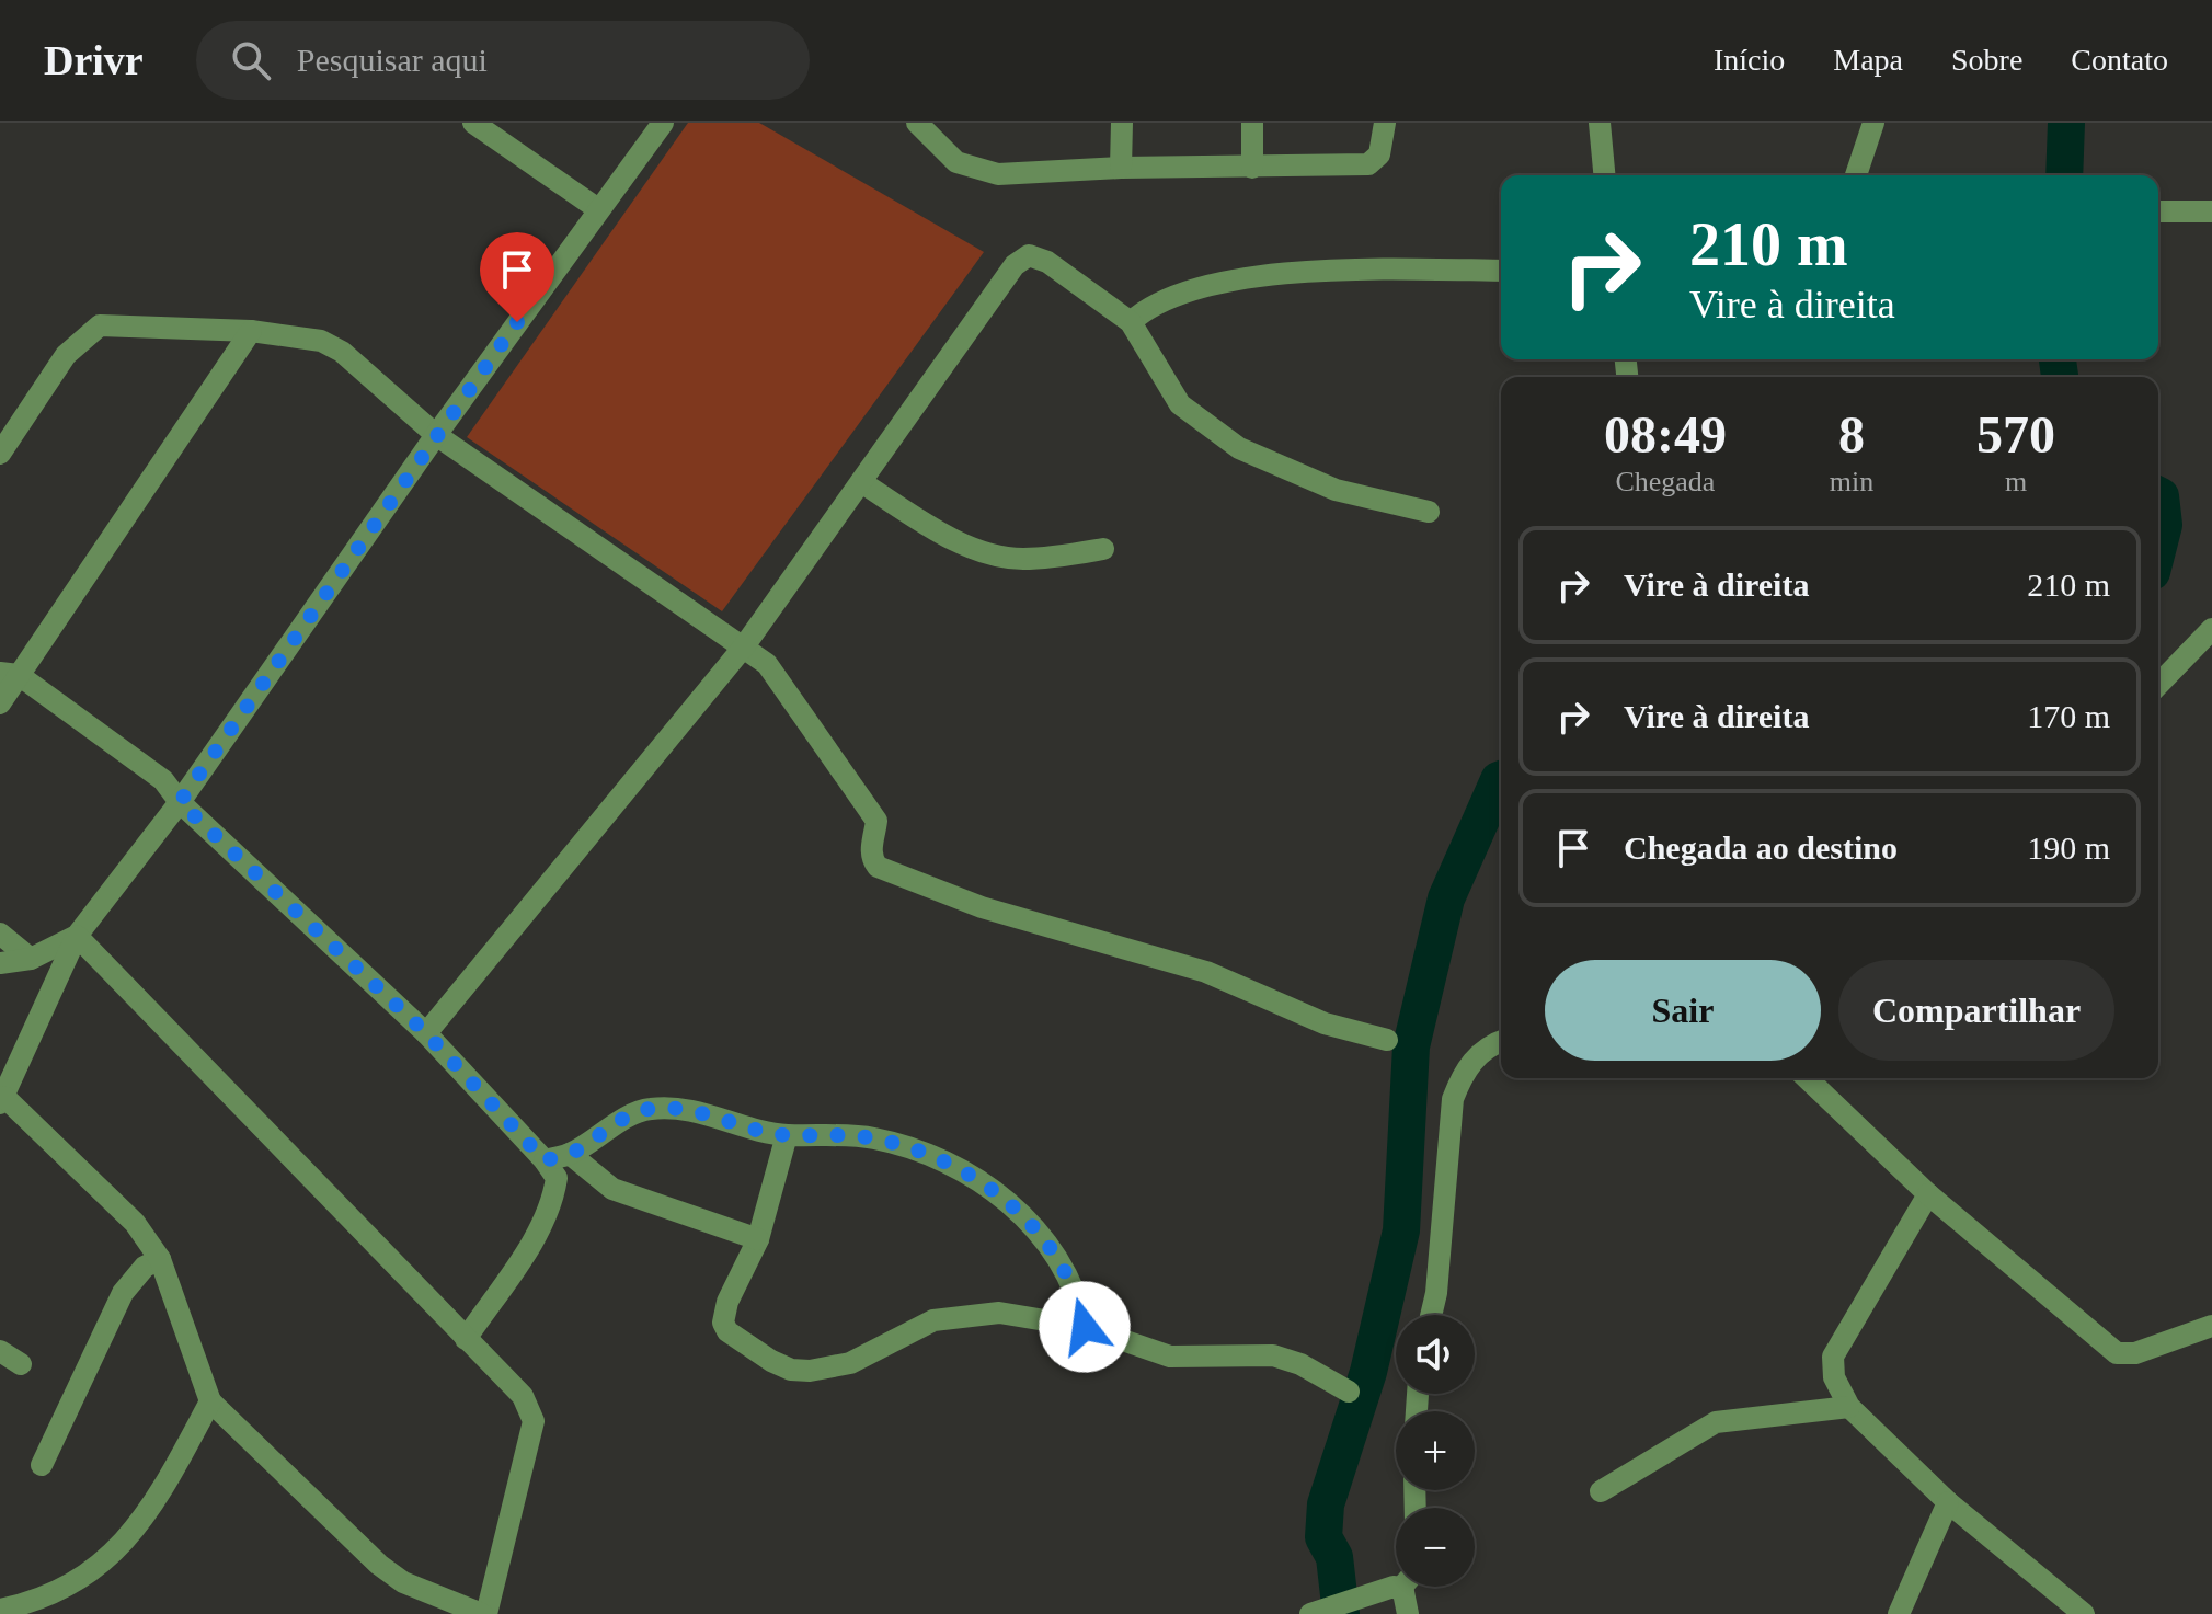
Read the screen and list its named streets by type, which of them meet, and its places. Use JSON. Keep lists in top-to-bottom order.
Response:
{
  "page": {
    "header": "Drivr",
    "search": "Pesquisar aqui",
    "nav": [
      "Início",
      "Mapa",
      "Sobre",
      "Contato"
    ],
    "turn": ["210 m", "Vire à direita"],
    "eta": [
      "08:49",
      "Chegada",
      "8",
      "min",
      "570",
      "m"
    ],
    "list": [
      {
        "name": "Vire à direita",
        "value": "210 m"
      },
      {
        "name": "Vire à direita",
        "value": "170 m"
      },
      {
        "name": "Chegada ao destino",
        "value": "190 m"
      }
    ],
    "buttons": ["Sair", "Compartilhar"],
    "map_buttons": ["+", "−"]
  }
}
